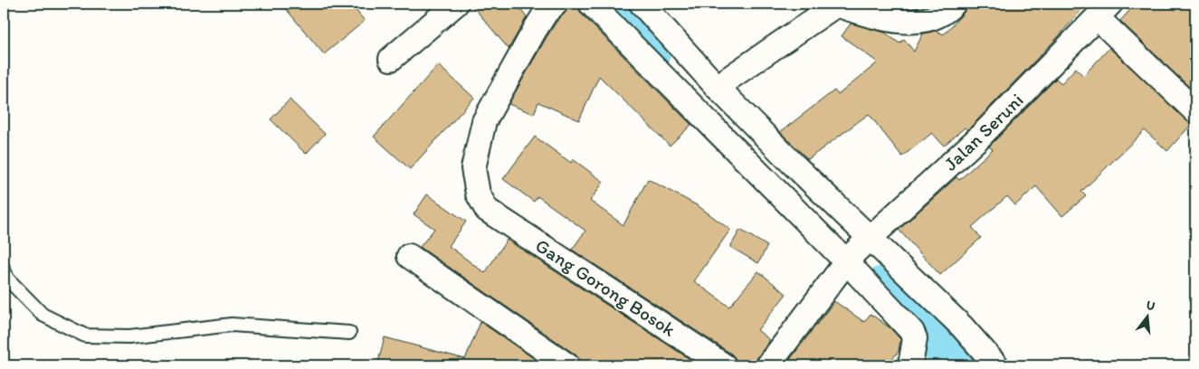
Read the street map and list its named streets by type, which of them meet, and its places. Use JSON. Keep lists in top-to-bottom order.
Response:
{
  "streets": {
    "street": ["Jalan Seruni", "Gang Gorong Bosok"]
  },
  "north": "top"
}
